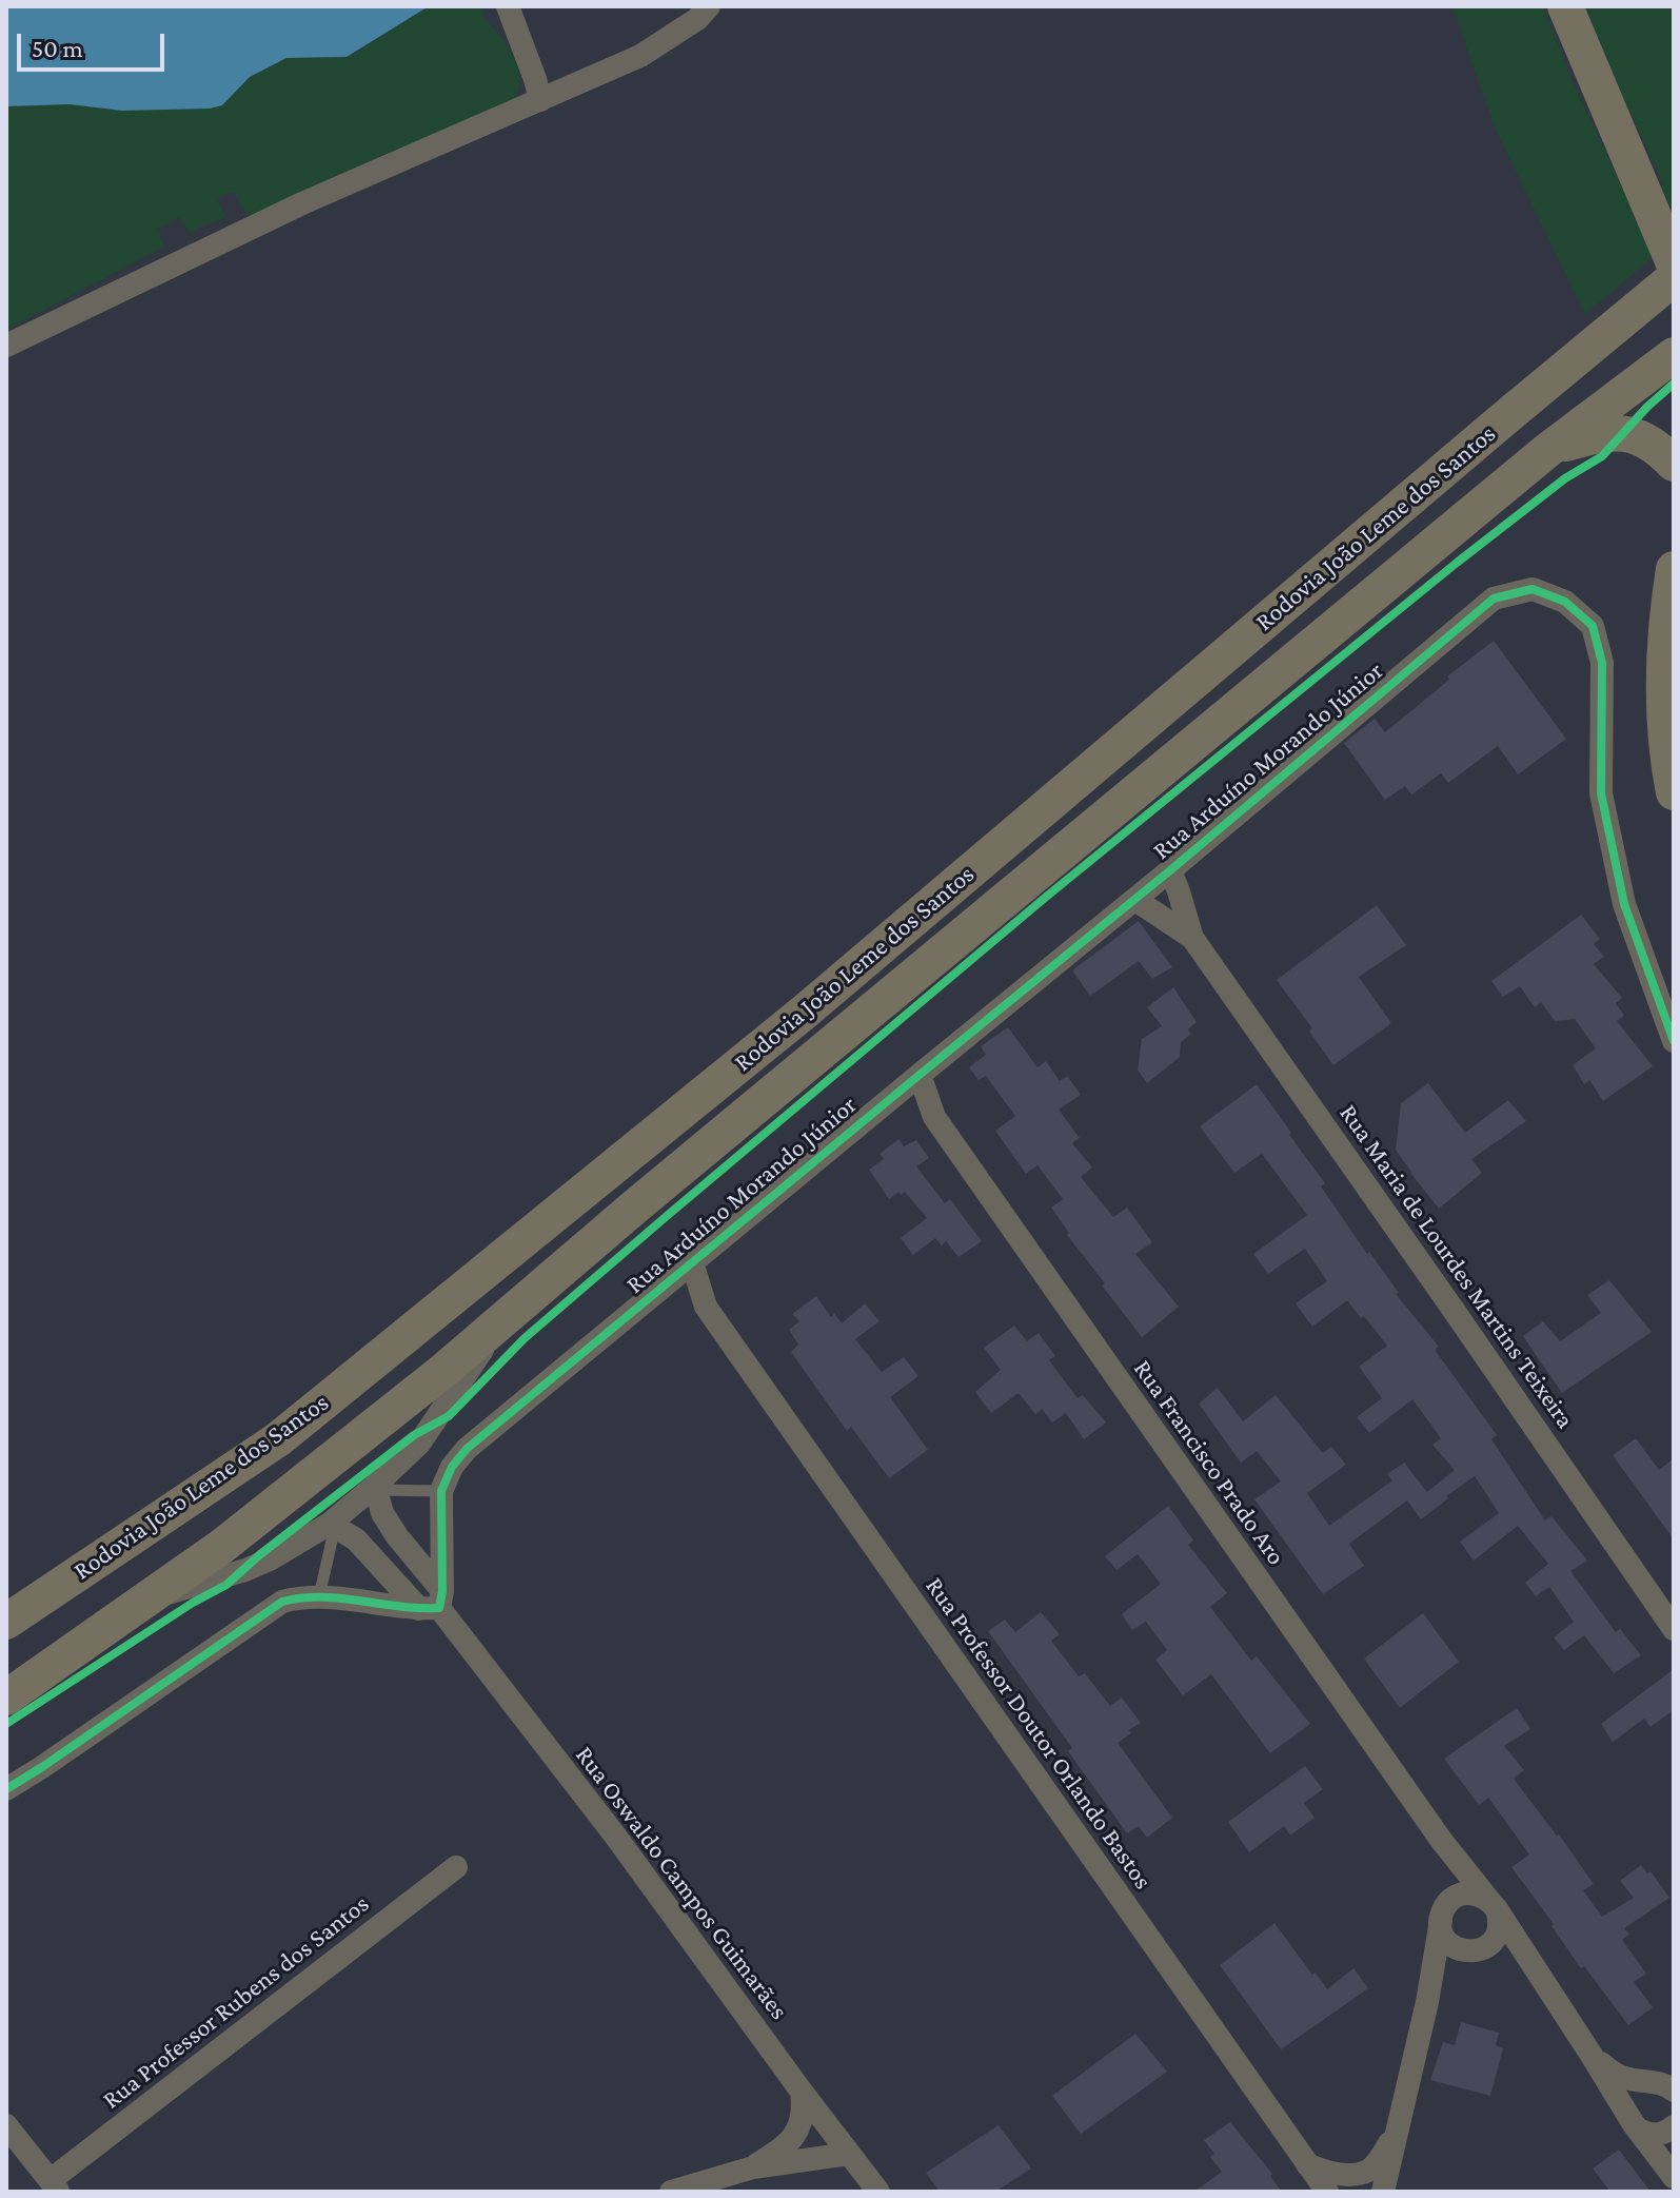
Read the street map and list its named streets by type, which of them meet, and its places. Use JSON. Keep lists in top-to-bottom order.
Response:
{
  "streets": {
    "main road": ["Rodovia João Leme dos Santos"],
    "street": [
      "Rua Arduíno Morando Júnior",
      "Rua Maria de Lourdes Martins Teixeira",
      "Rua Francisco Prado Aro",
      "Rua Professor Doutor Orlando Bastos",
      "Rua Oswaldo Campos Guimarães",
      "Rua Professor Rubens dos Santos"
    ]
  },
  "crossings": [
    ["Rua Arduíno Morando Júnior", "Rua Maria de Lourdes Martins Teixeira"],
    ["Rua Arduíno Morando Júnior", "Rua Francisco Prado Aro"],
    ["Rua Arduíno Morando Júnior", "Rua Professor Doutor Orlando Bastos"]
  ],
  "scale_bar": "50 m"
}
